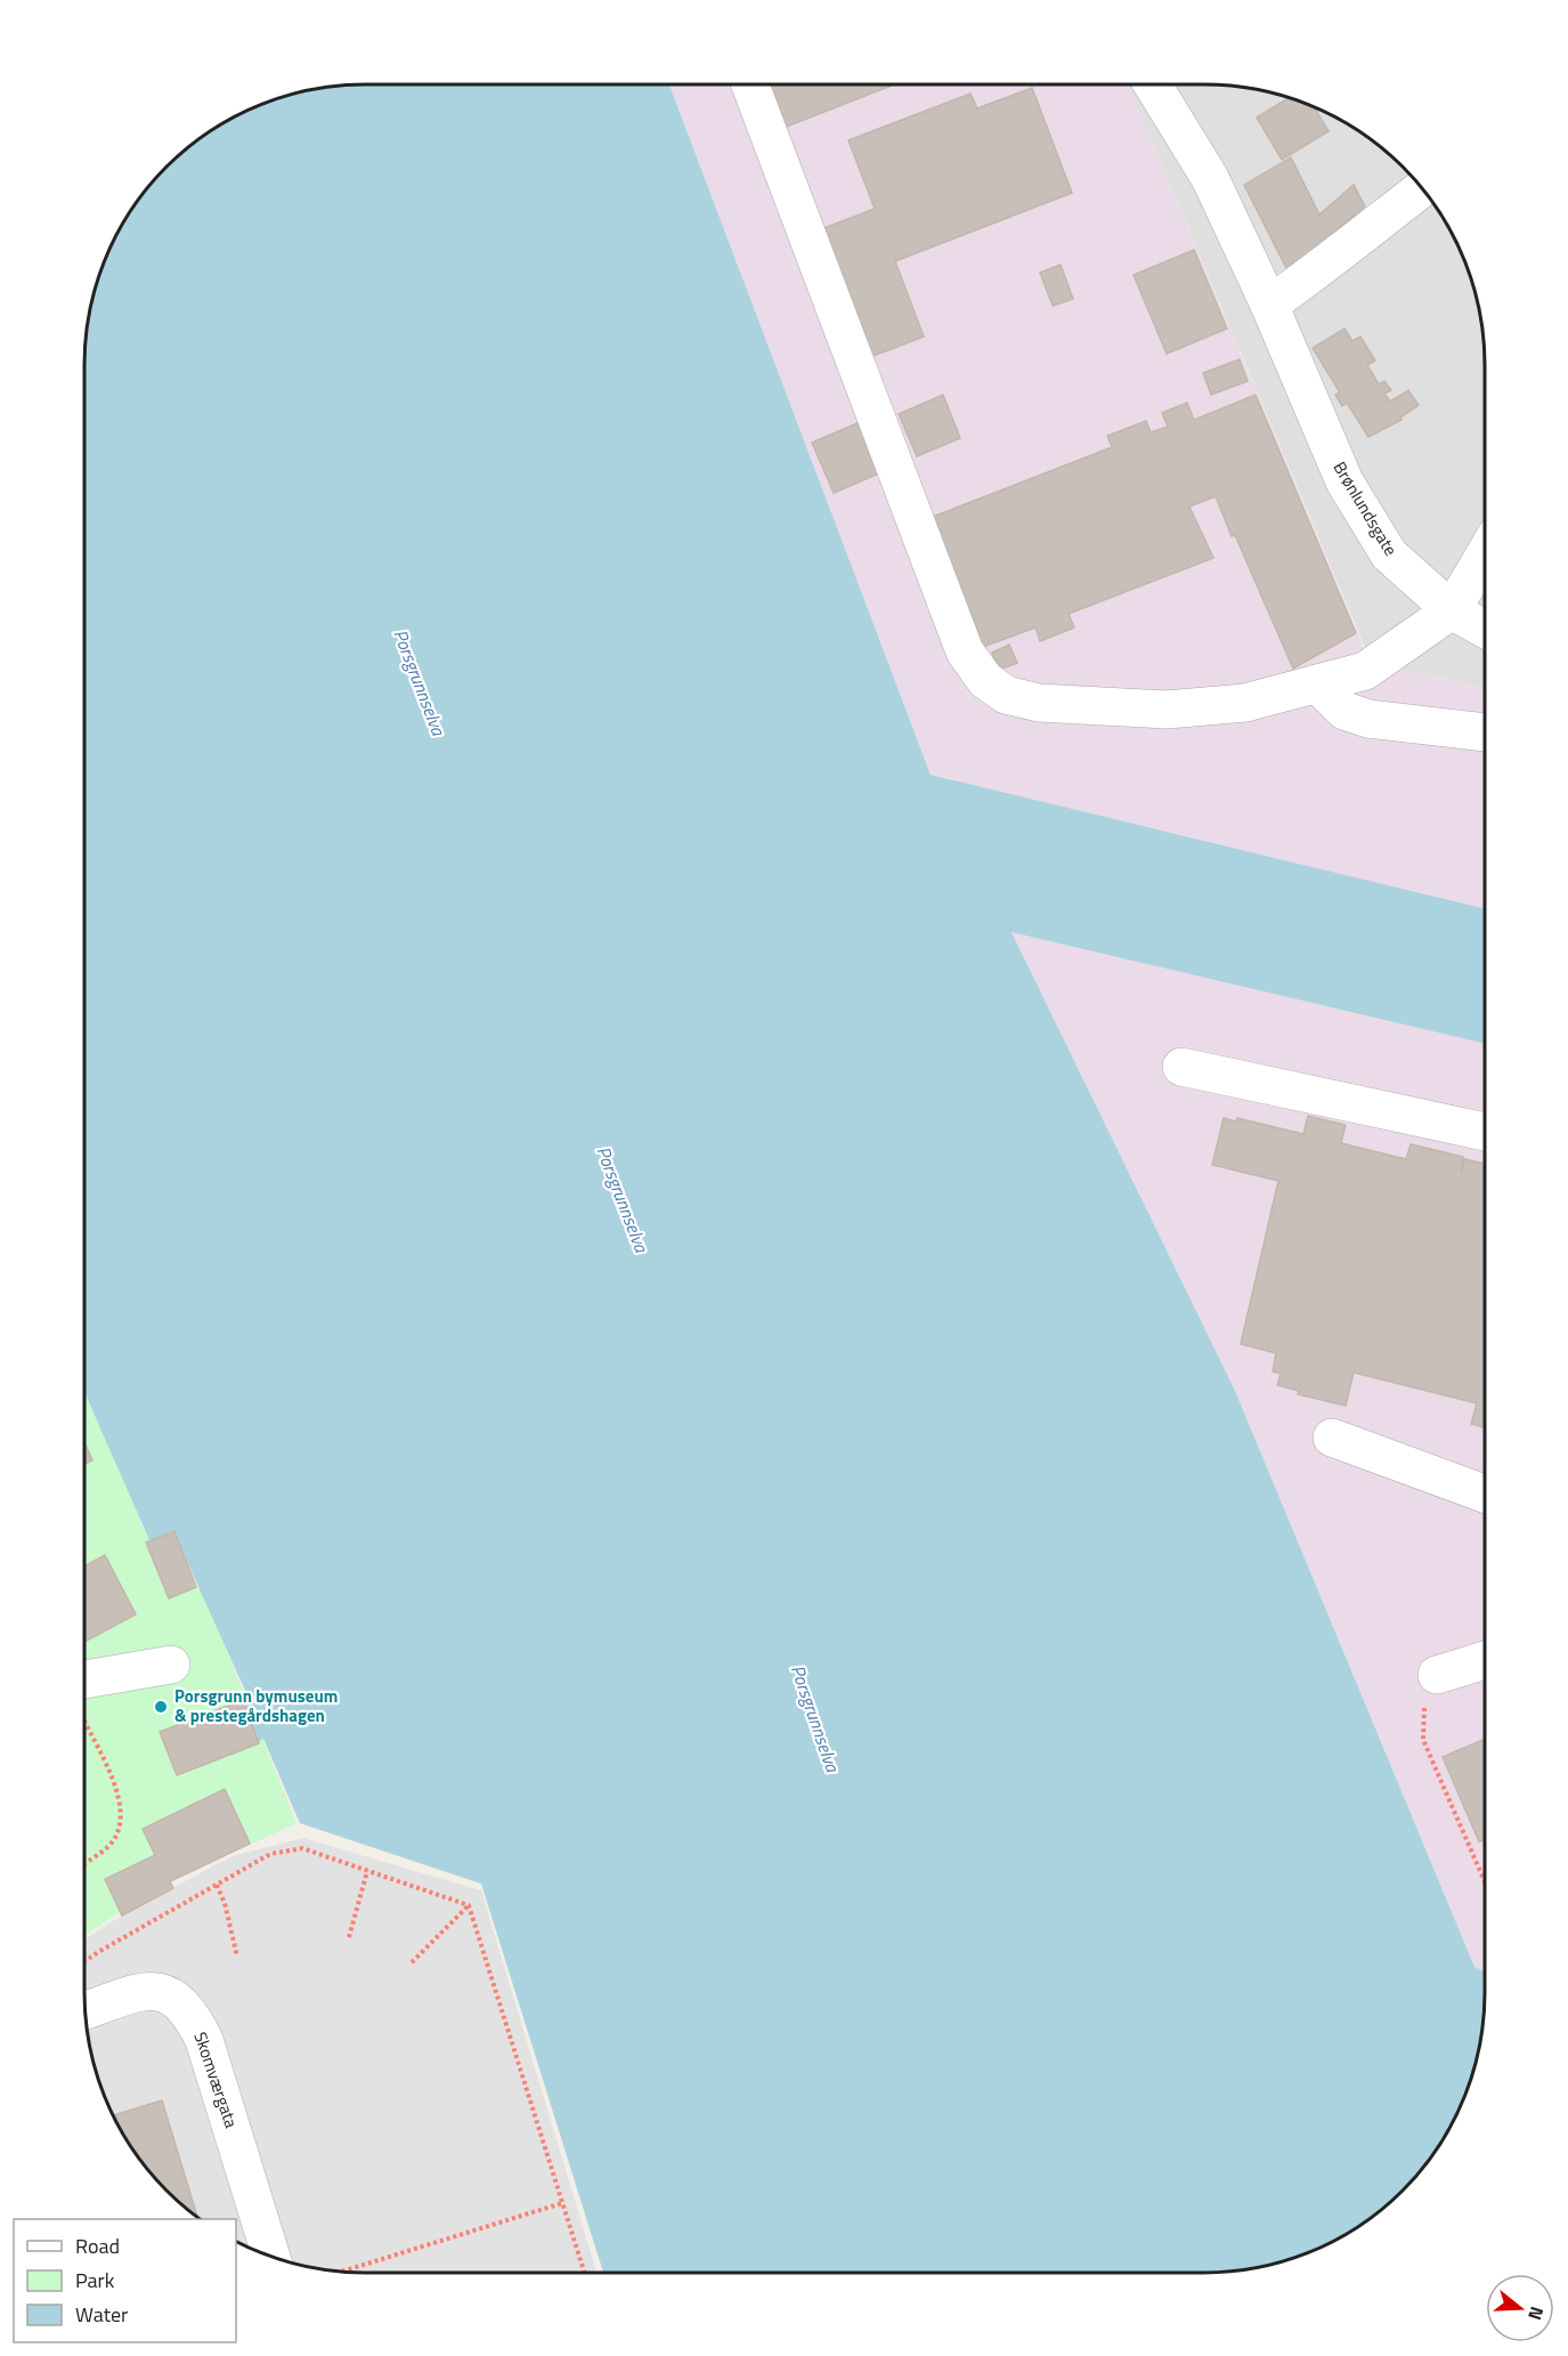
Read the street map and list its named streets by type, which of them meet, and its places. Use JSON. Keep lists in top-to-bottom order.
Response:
{
  "streets": {
    "street": ["Brønlundsgate", "Skomværgata"]
  },
  "water": ["Porsgrunnselva"],
  "places": ["Porsgrunn bymuseum & prestegårdshagen"],
  "legend": ["Road", "Park", "Water"],
  "north": "right"
}
